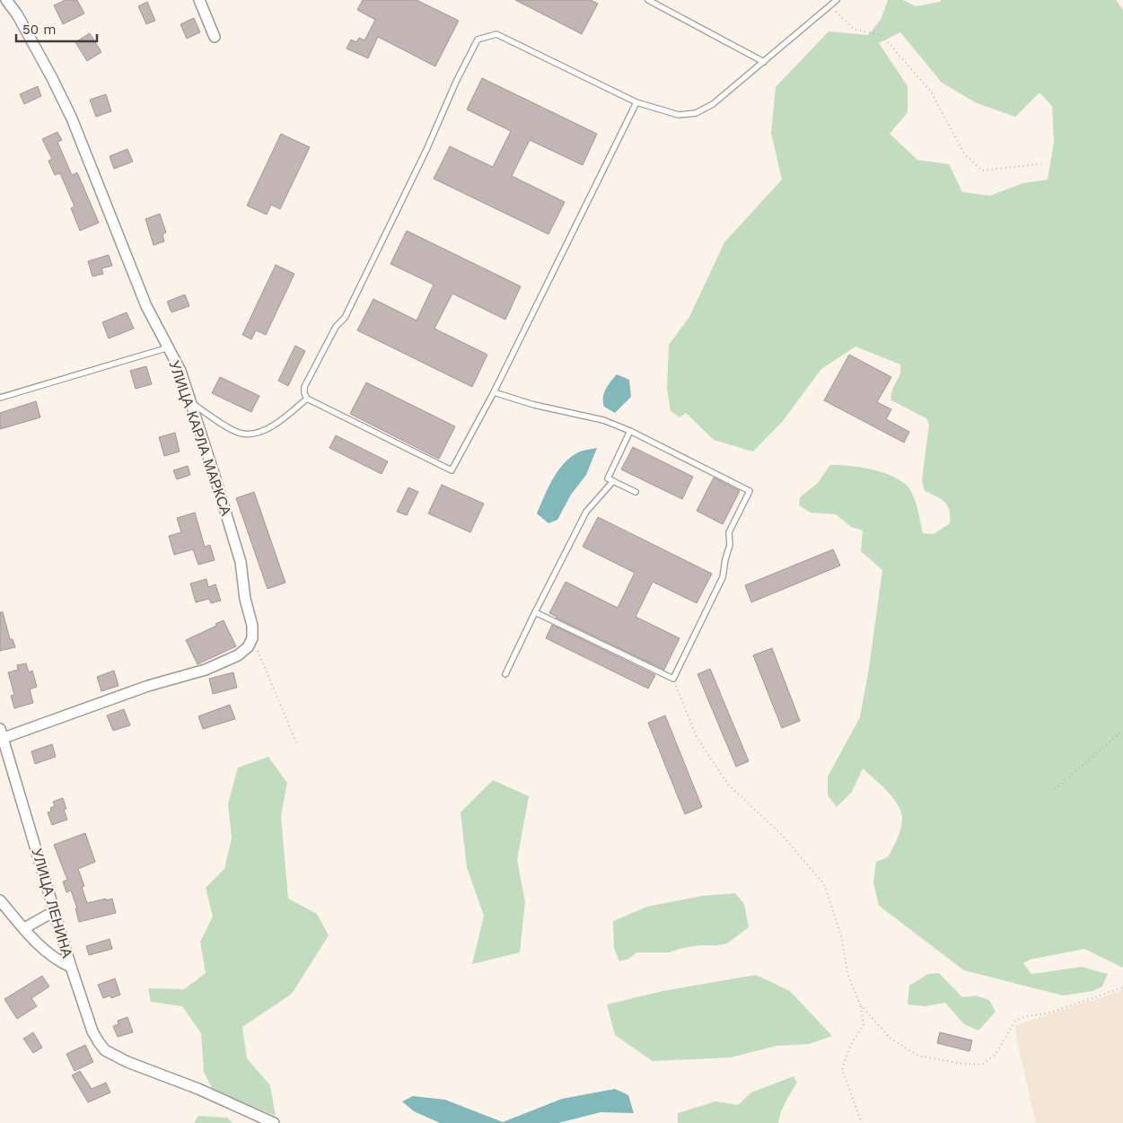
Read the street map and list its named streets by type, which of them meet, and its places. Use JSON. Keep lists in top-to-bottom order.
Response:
{
  "streets": {
    "street": ["УЛИЦА КАРЛА МАРКСА", "УЛИЦА ЛЕНИНА"]
  },
  "scale_bar": "50 m"
}
